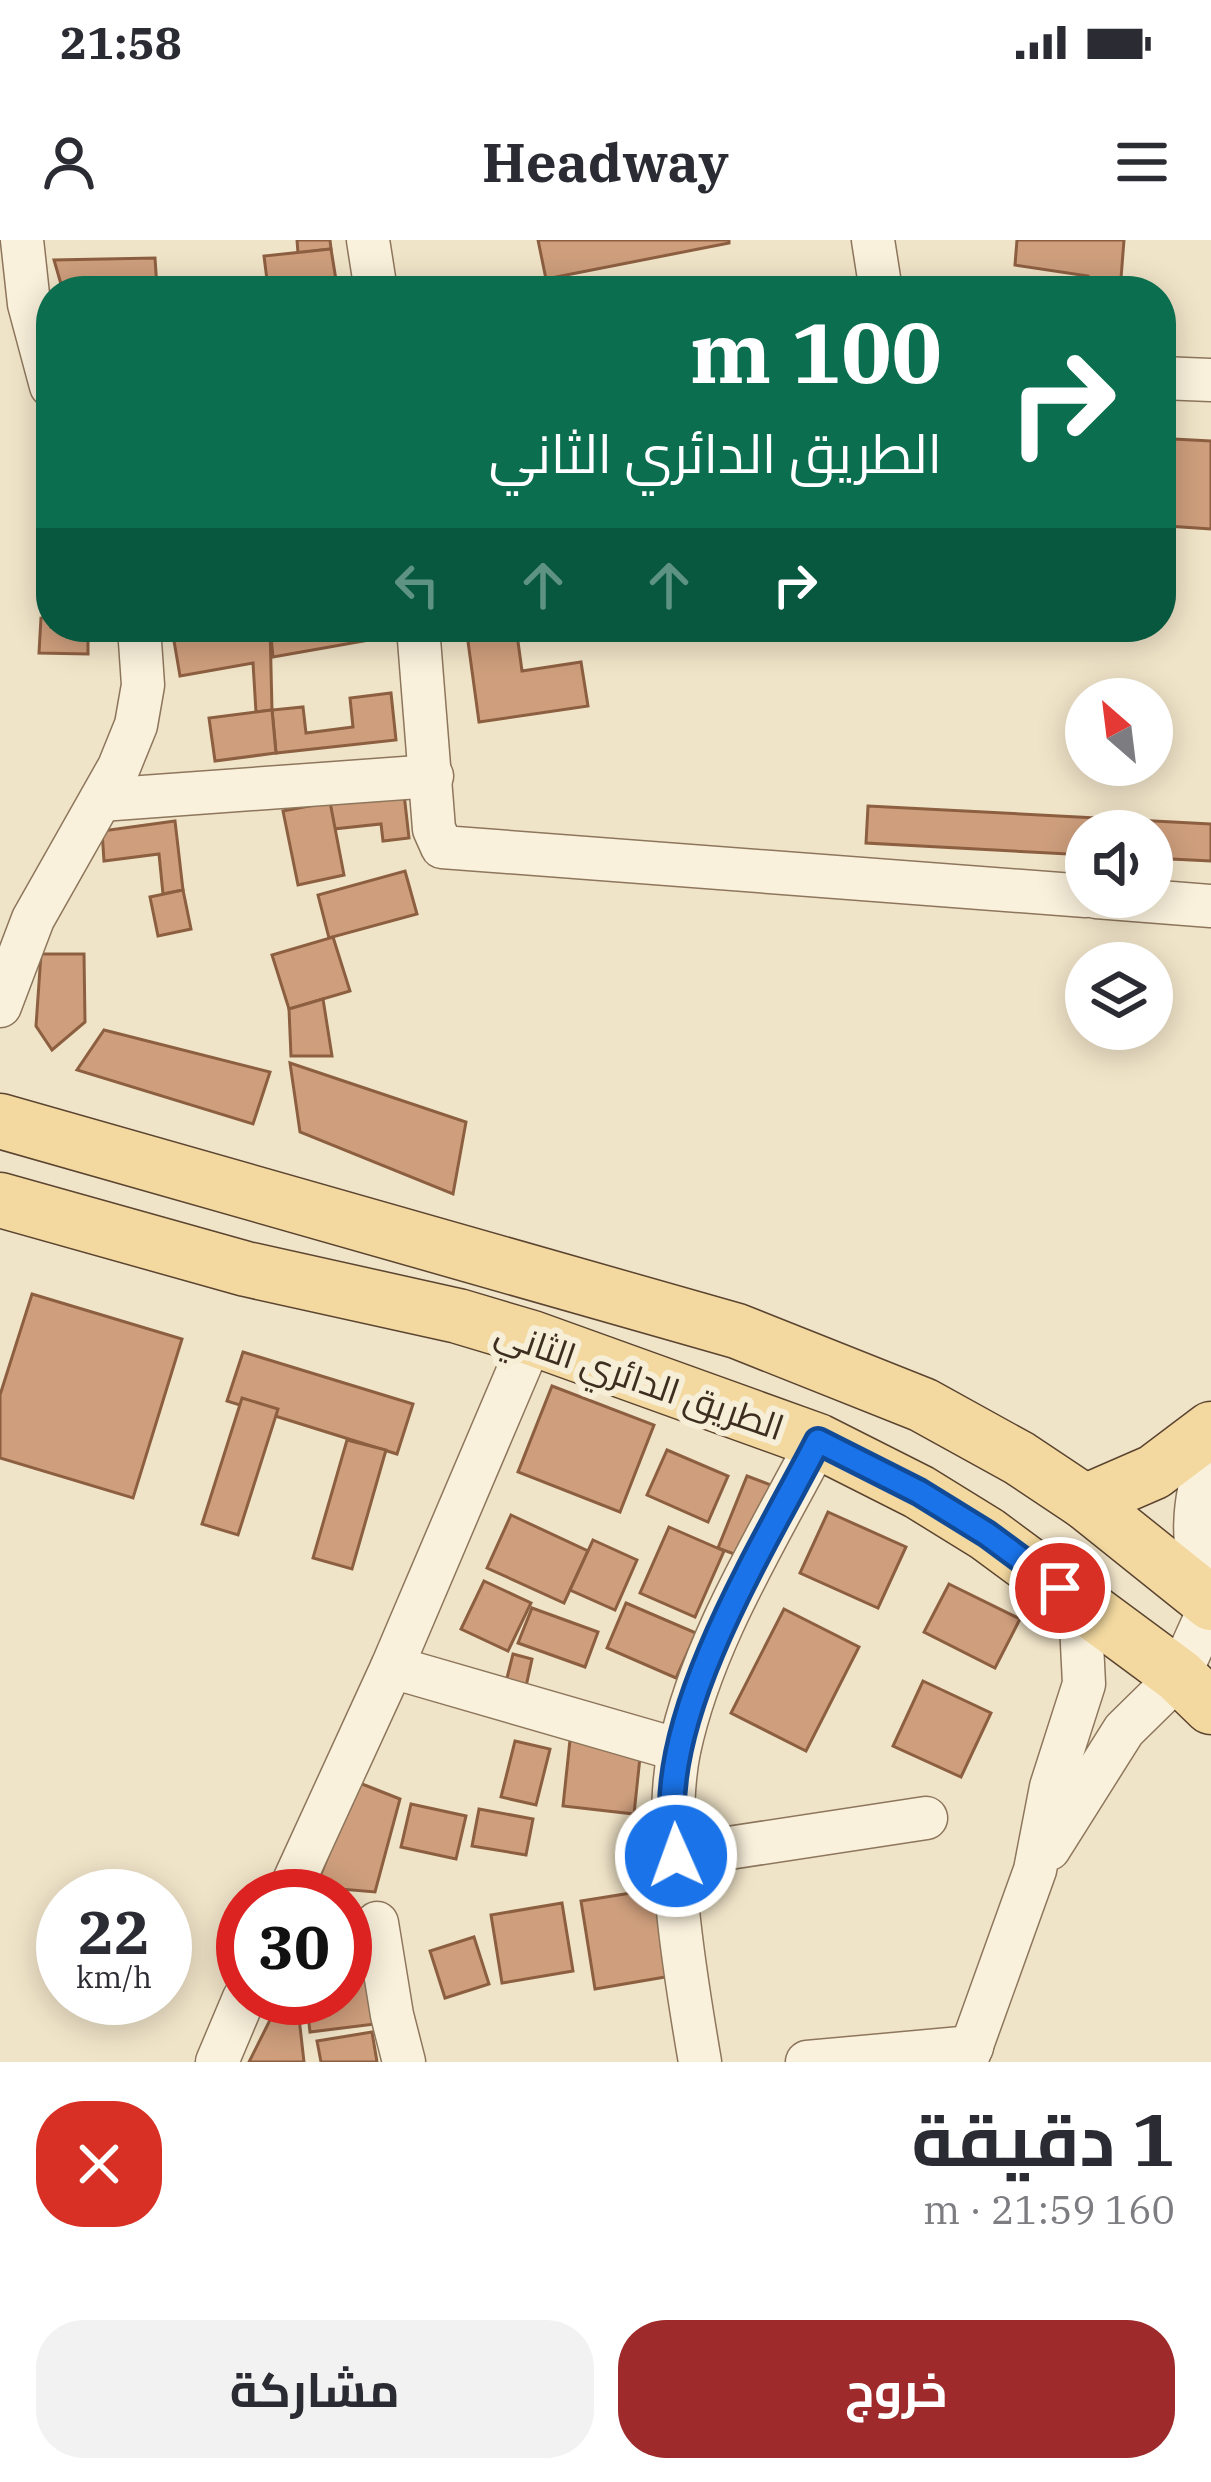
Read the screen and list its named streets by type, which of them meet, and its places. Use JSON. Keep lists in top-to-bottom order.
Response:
{
  "streets": {
    "main road": ["الطريق الدائري الثاني"]
  },
  "north": "top left",
  "page": {
    "status": "21:58",
    "header": "Headway",
    "turn": ["100 m", "الطريق الدائري الثاني"],
    "speed": "22 km/h",
    "limit": "30",
    "heading": ["1 دقيقة", "160 m · 21:59"],
    "buttons": ["خروج", "مشاركة"]
  }
}
